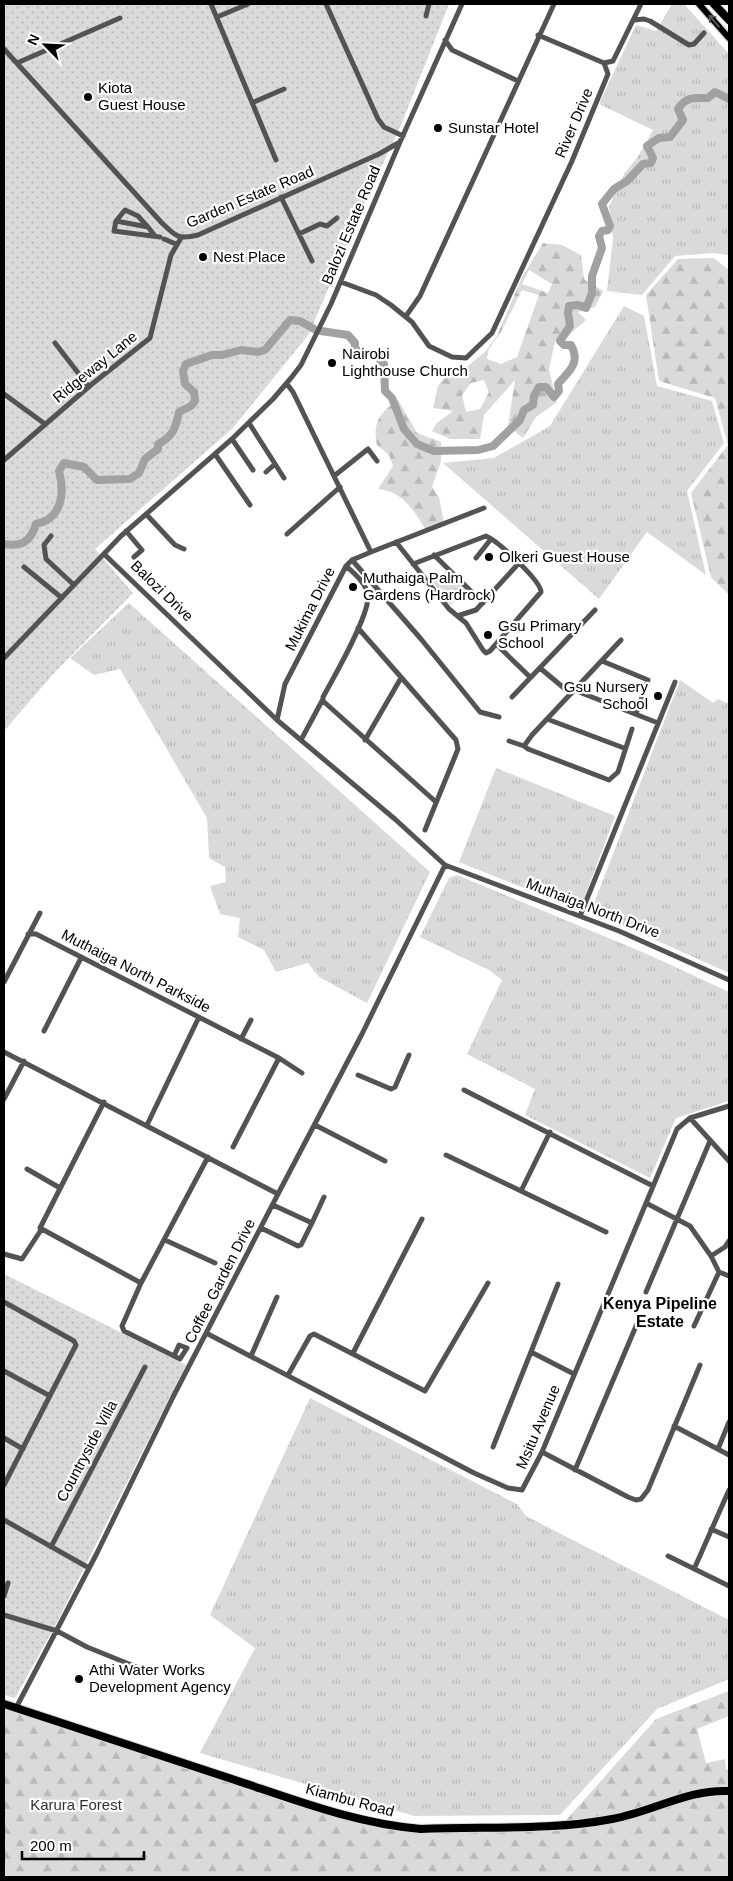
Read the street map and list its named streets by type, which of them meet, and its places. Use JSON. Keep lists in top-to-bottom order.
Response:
{
  "streets": {
    "highway": ["Kiambu Road"],
    "street": [
      "River Drive",
      "Garden Estate Road",
      "Balozi Estate Road",
      "Ridgeway Lane",
      "Balozi Drive",
      "Mukima Drive",
      "Muthaiga North Drive",
      "Muthaiga North Parkside",
      "Coffee Garden Drive",
      "Msitu Avenue",
      "Countryside Villa"
    ]
  },
  "crossings": [
    ["Garden Estate Road", "Balozi Estate Road"],
    ["Garden Estate Road", "Ridgeway Lane"],
    ["Balozi Drive", "Mukima Drive"],
    ["Balozi Drive", "Muthaiga North Drive"],
    ["Balozi Drive", "Coffee Garden Drive"],
    ["Muthaiga North Drive", "Coffee Garden Drive"],
    ["Coffee Garden Drive", "Msitu Avenue"],
    ["Coffee Garden Drive", "Kiambu Road"]
  ],
  "districts": ["Kenya Pipeline Estate"],
  "parks": ["Karura Forest"],
  "places": [
    "Kiota Guest House",
    "Sunstar Hotel",
    "Nest Place",
    "Nairobi Lighthouse Church",
    "Olkeri Guest House",
    "Muthaiga Palm Gardens (Hardrock)",
    "Gsu Primary School",
    "Gsu Nursery School",
    "Athi Water Works Development Agency"
  ],
  "scale_bar": "200 m",
  "north": "top left"
}
